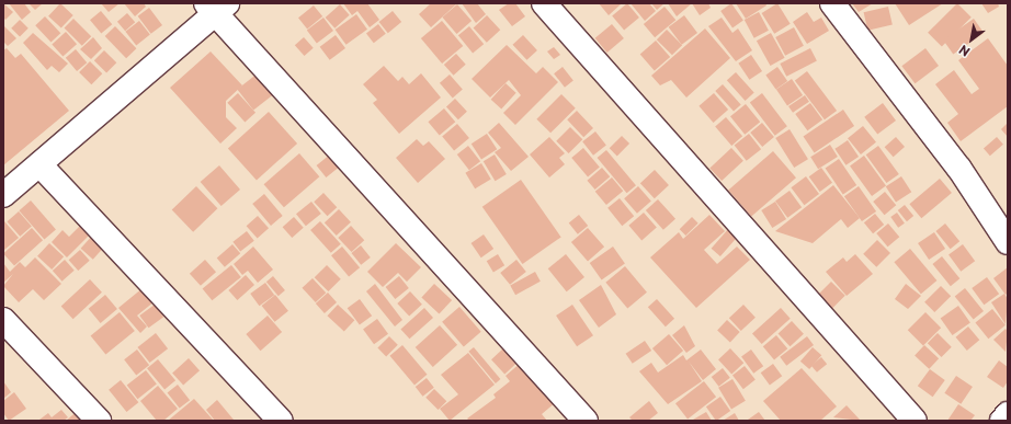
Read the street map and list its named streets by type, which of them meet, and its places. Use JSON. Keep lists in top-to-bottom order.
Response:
{
  "north": "bottom left"
}
